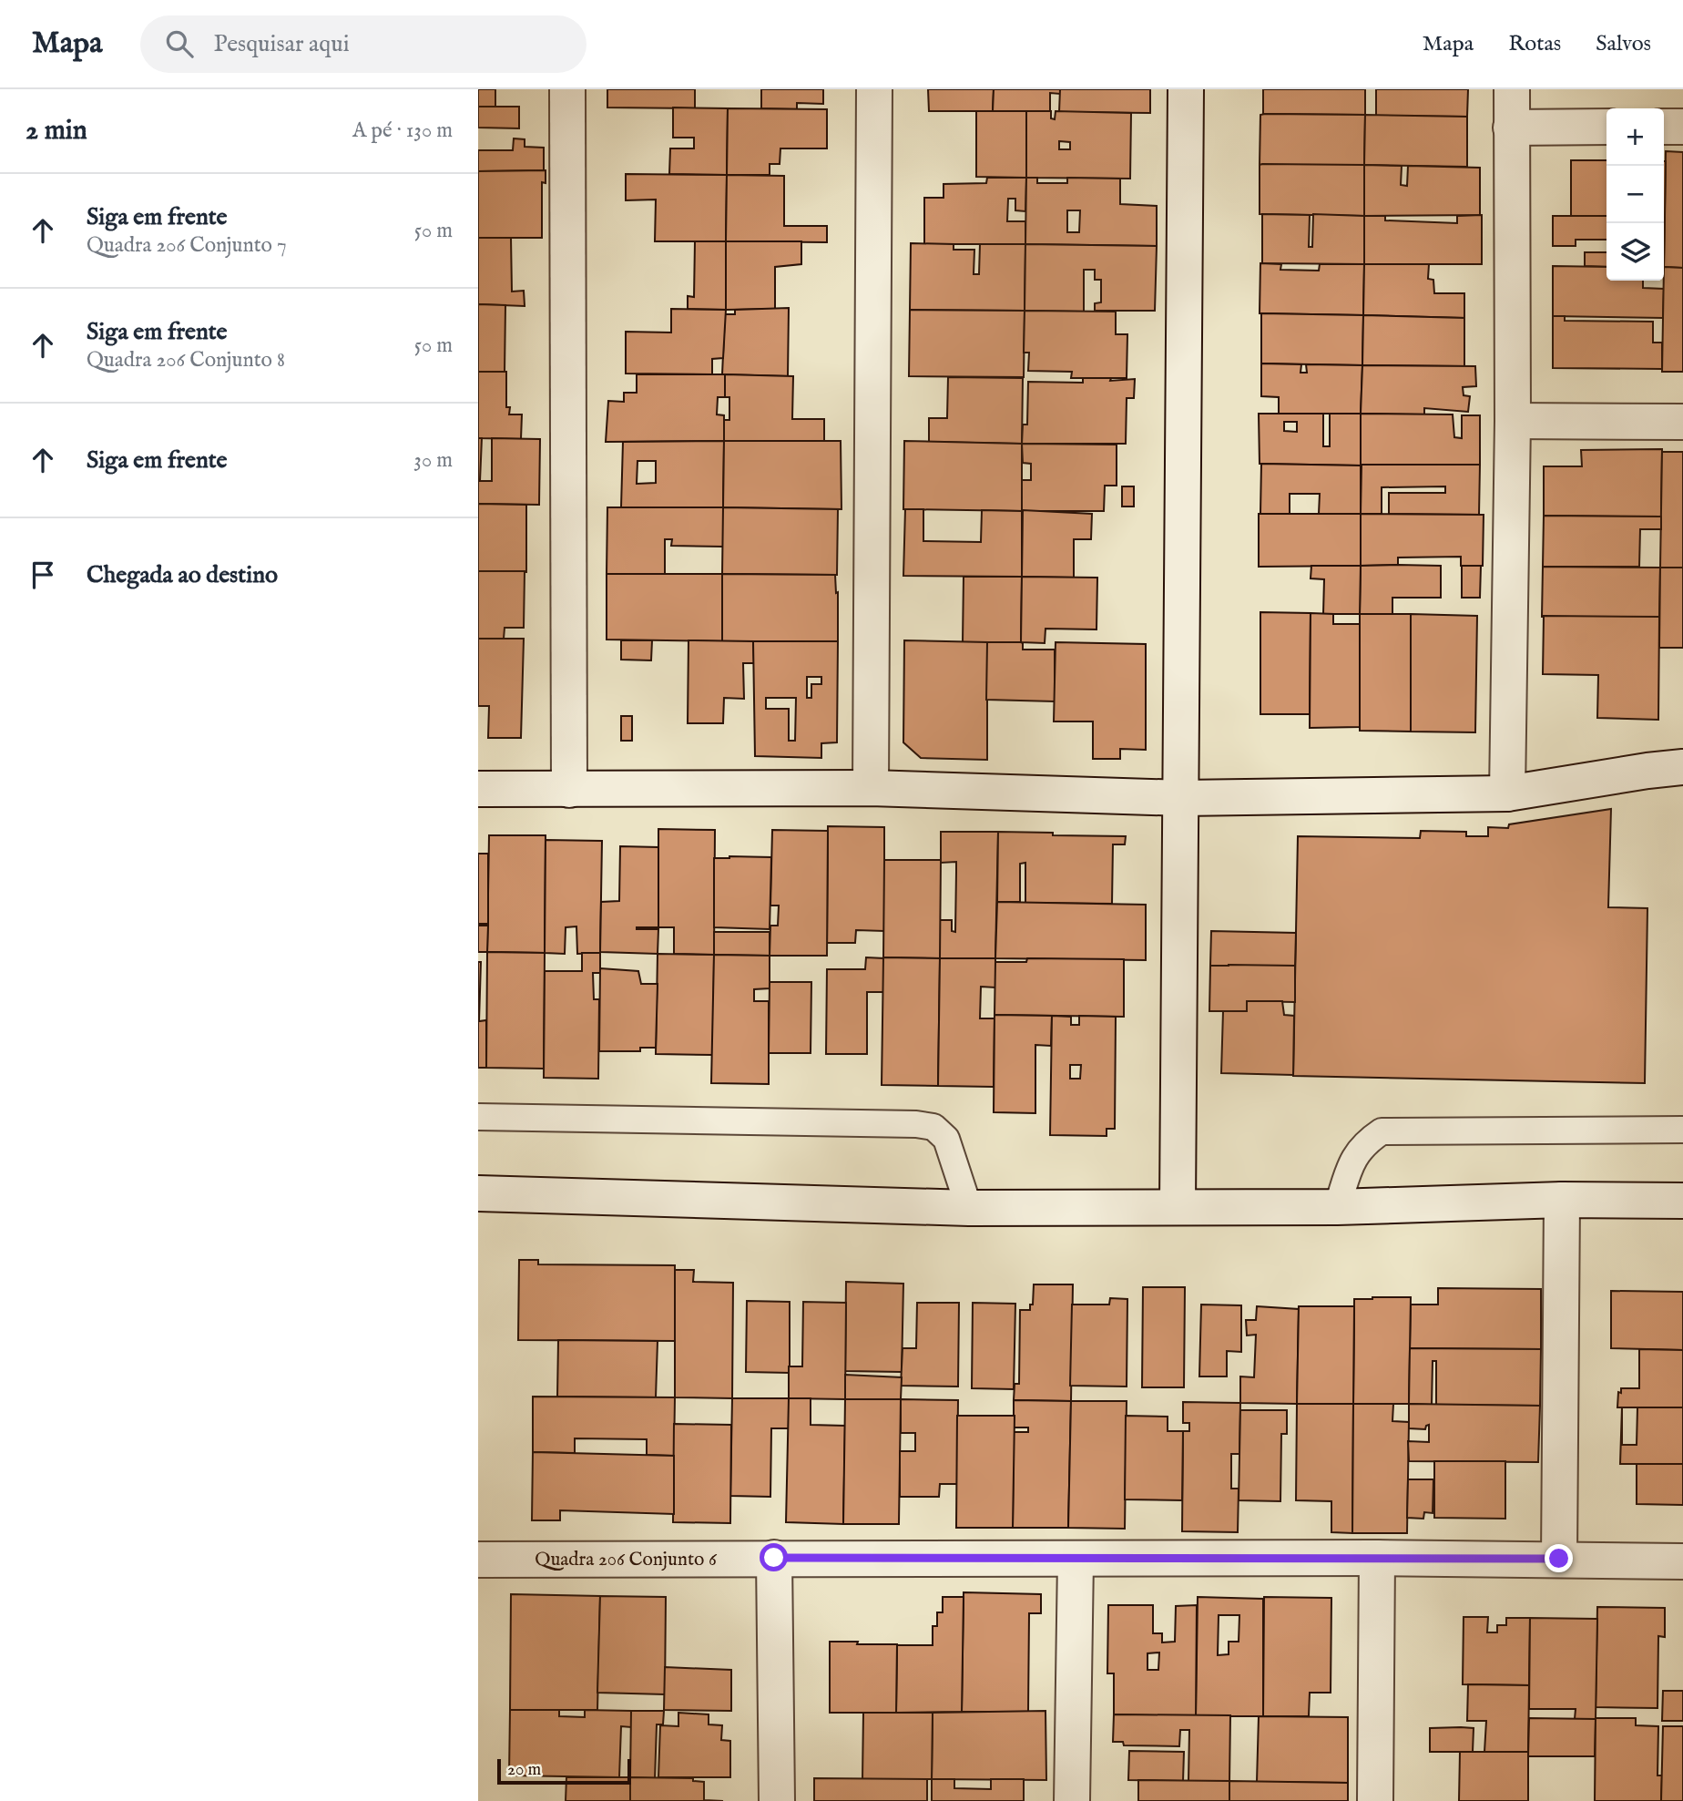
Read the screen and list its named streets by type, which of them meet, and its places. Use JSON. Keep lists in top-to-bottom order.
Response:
{
  "streets": {
    "street": ["Quadra 206 Conjunto 6"]
  },
  "scale_bar": "20 m",
  "page": {
    "header": "Mapa",
    "search": "Pesquisar aqui",
    "nav": ["Mapa", "Rotas", "Salvos"],
    "heading": ["2 min", "A pé · 130 m"],
    "map_buttons": ["+", "−"],
    "list": [
      ["Siga em frente", "Quadra 206 Conjunto 7", "50 m"],
      ["Siga em frente", "Quadra 206 Conjunto 8", "50 m"],
      ["Siga em frente", "30 m"],
      "Chegada ao destino"
    ],
    "scale": "20 m"
  }
}
